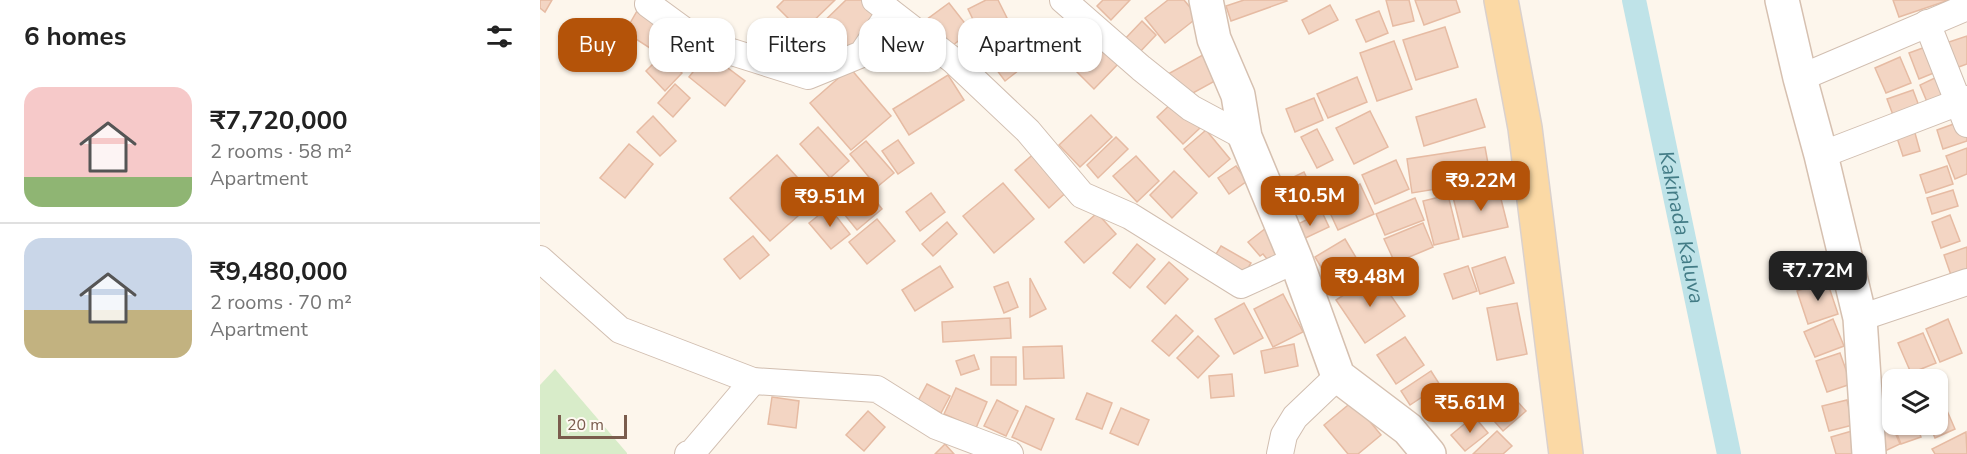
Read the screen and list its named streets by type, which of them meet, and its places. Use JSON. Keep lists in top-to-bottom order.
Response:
{
  "water": ["Kakinada Kaluva"],
  "scale_bar": "20 m",
  "page": {
    "heading": "6 homes",
    "chip": [
      "Buy",
      "Rent",
      "Filters",
      "New",
      "Apartment"
    ],
    "list": [
      {
        "name": "₹7,720,000",
        "note": "2 rooms · 58 m² · Apartment"
      },
      {
        "name": "₹9,480,000",
        "note": "2 rooms · 70 m² · Apartment"
      }
    ],
    "price": [
      "₹9.22M",
      "₹10.5M",
      "₹9.51M",
      "₹7.72M",
      "₹9.48M",
      "₹5.61M"
    ],
    "scale": "20 m"
  }
}
